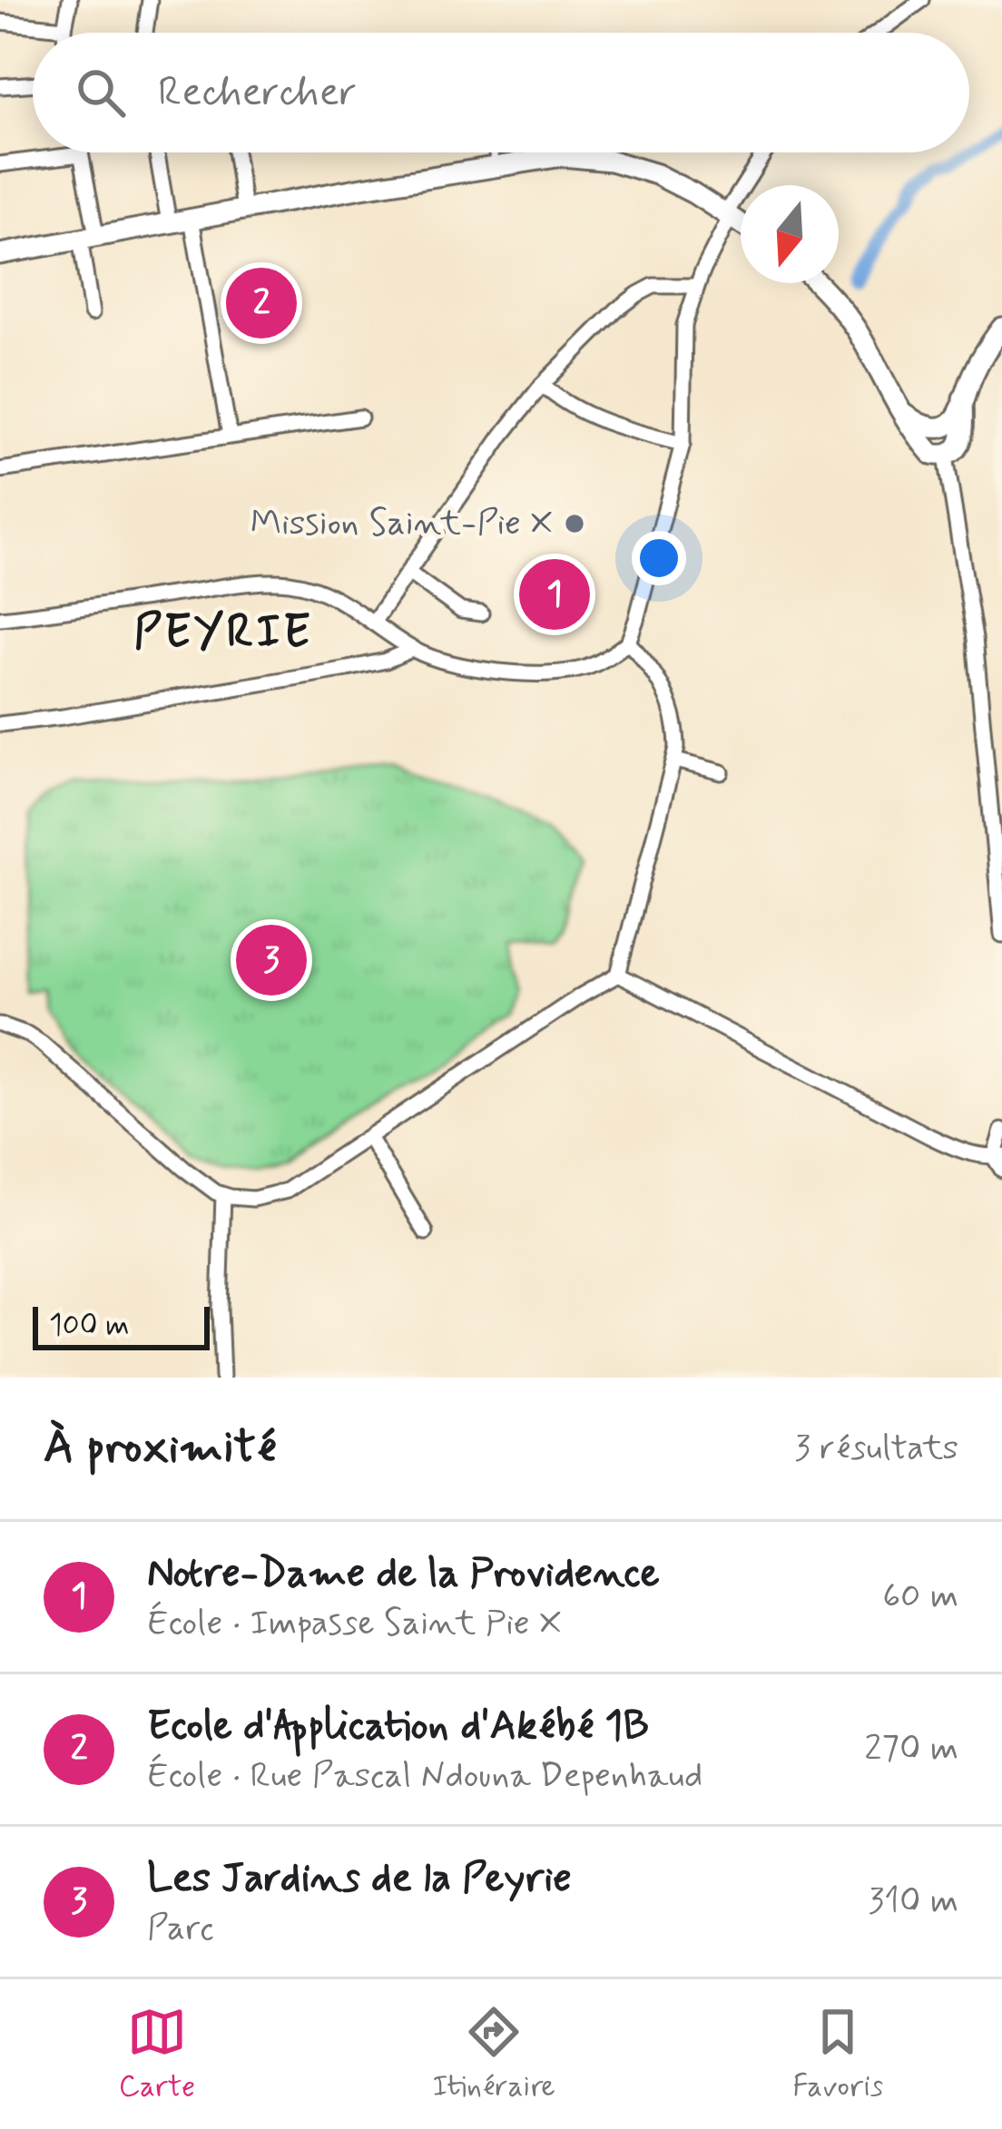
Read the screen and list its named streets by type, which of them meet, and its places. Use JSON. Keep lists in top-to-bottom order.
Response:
{
  "districts": ["PEYRIE"],
  "places": ["Mission Saint-Pie X"],
  "scale_bar": "100 m",
  "north": "bottom",
  "page": {
    "search": "Rechercher",
    "pins": ["2", "1", "3"],
    "scale": "100 m",
    "heading": ["À proximité", "3 résultats"],
    "list": [
      {
        "mark": "1",
        "name": "Notre-Dame de la Providence",
        "note": "École · Impasse Saint Pie X",
        "value": "60 m"
      },
      {
        "mark": "2",
        "name": "Ecole d'Application d'Akébé 1B",
        "note": "École · Rue Pascal Ndouna Depenhaud",
        "value": "270 m"
      },
      {
        "mark": "3",
        "name": "Les Jardins de la Peyrie",
        "note": "Parc",
        "value": "310 m"
      }
    ],
    "nav": ["Carte", "Itinéraire", "Favoris"]
  }
}
